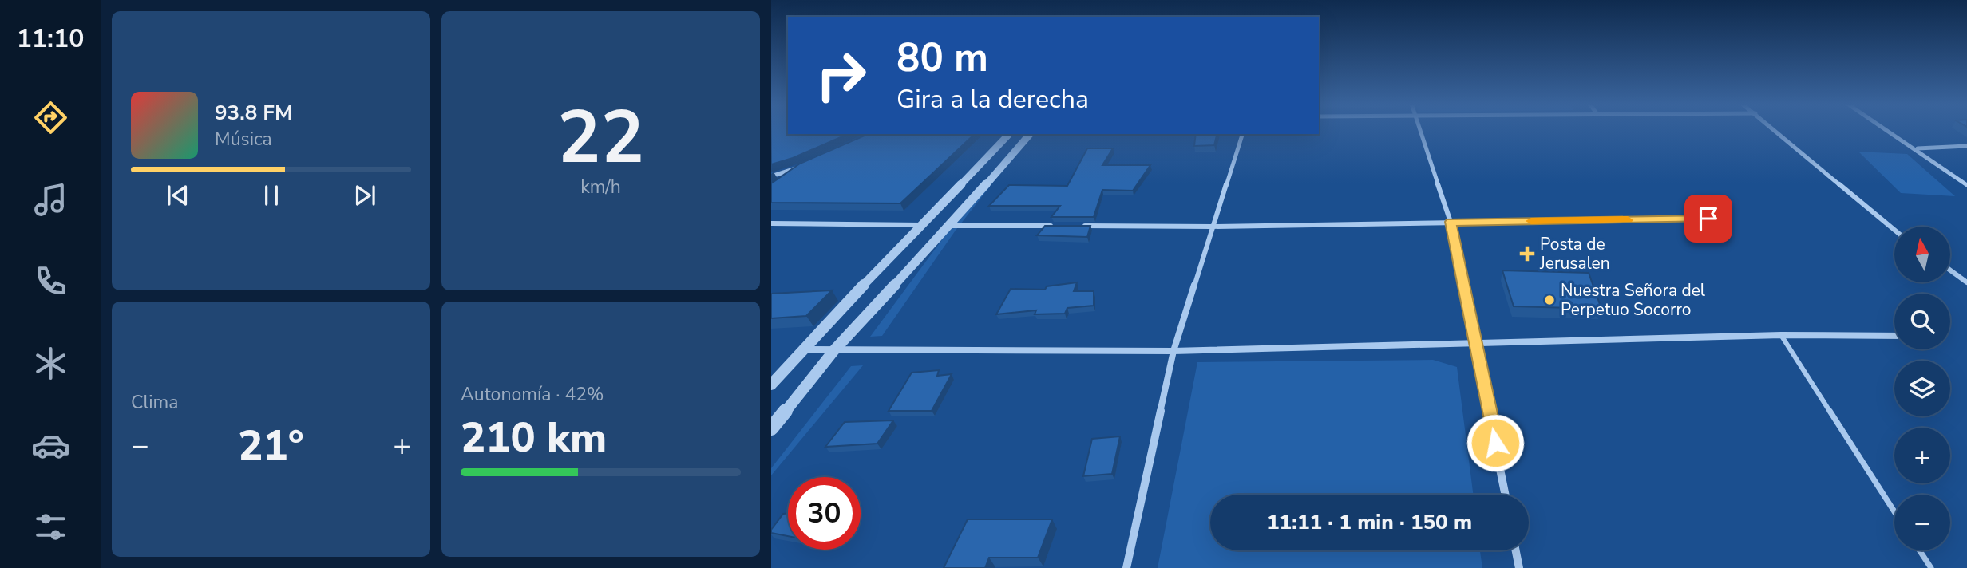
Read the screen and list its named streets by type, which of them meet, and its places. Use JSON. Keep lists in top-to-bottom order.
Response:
{
  "places": {
    "health": ["Posta de Jerusalen"],
    "other": ["Nuestra Señora del Perpetuo Socorro"]
  },
  "north": "top",
  "page": {
    "tabs": "11:10",
    "tile": [
      ["22", "km/h"],
      "Clima",
      ["Autonomía · 42%", "210 km"]
    ],
    "turn": ["80 m", "Gira a la derecha"],
    "song": ["93.8 FM", "Música"],
    "map_buttons": ["+", "−"],
    "heat": ["−", "21°", "+"],
    "limit": "30",
    "trip": "11:11 · 1 min · 150 m"
  }
}
